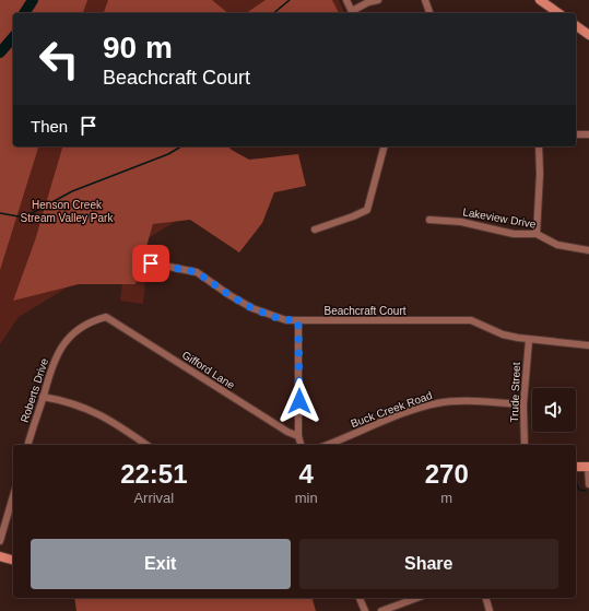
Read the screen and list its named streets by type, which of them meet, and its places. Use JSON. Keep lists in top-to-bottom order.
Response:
{
  "streets": {
    "street": [
      "Lakeview Drive",
      "Beachcraft Court",
      "Gifford Lane",
      "Roberts Drive",
      "Trude Street",
      "Buck Creek Road"
    ]
  },
  "crossings": [
    ["Beachcraft Court", "Trude Street"],
    ["Gifford Lane", "Roberts Drive"],
    ["Trude Street", "Buck Creek Road"]
  ],
  "parks": ["Henson Creek Stream Valley Park"],
  "page": {
    "turn": ["90 m", "Beachcraft Court"],
    "then": "Then",
    "eta": [
      "22:51",
      "Arrival",
      "4",
      "min",
      "270",
      "m"
    ],
    "buttons": ["Exit", "Share"]
  }
}
